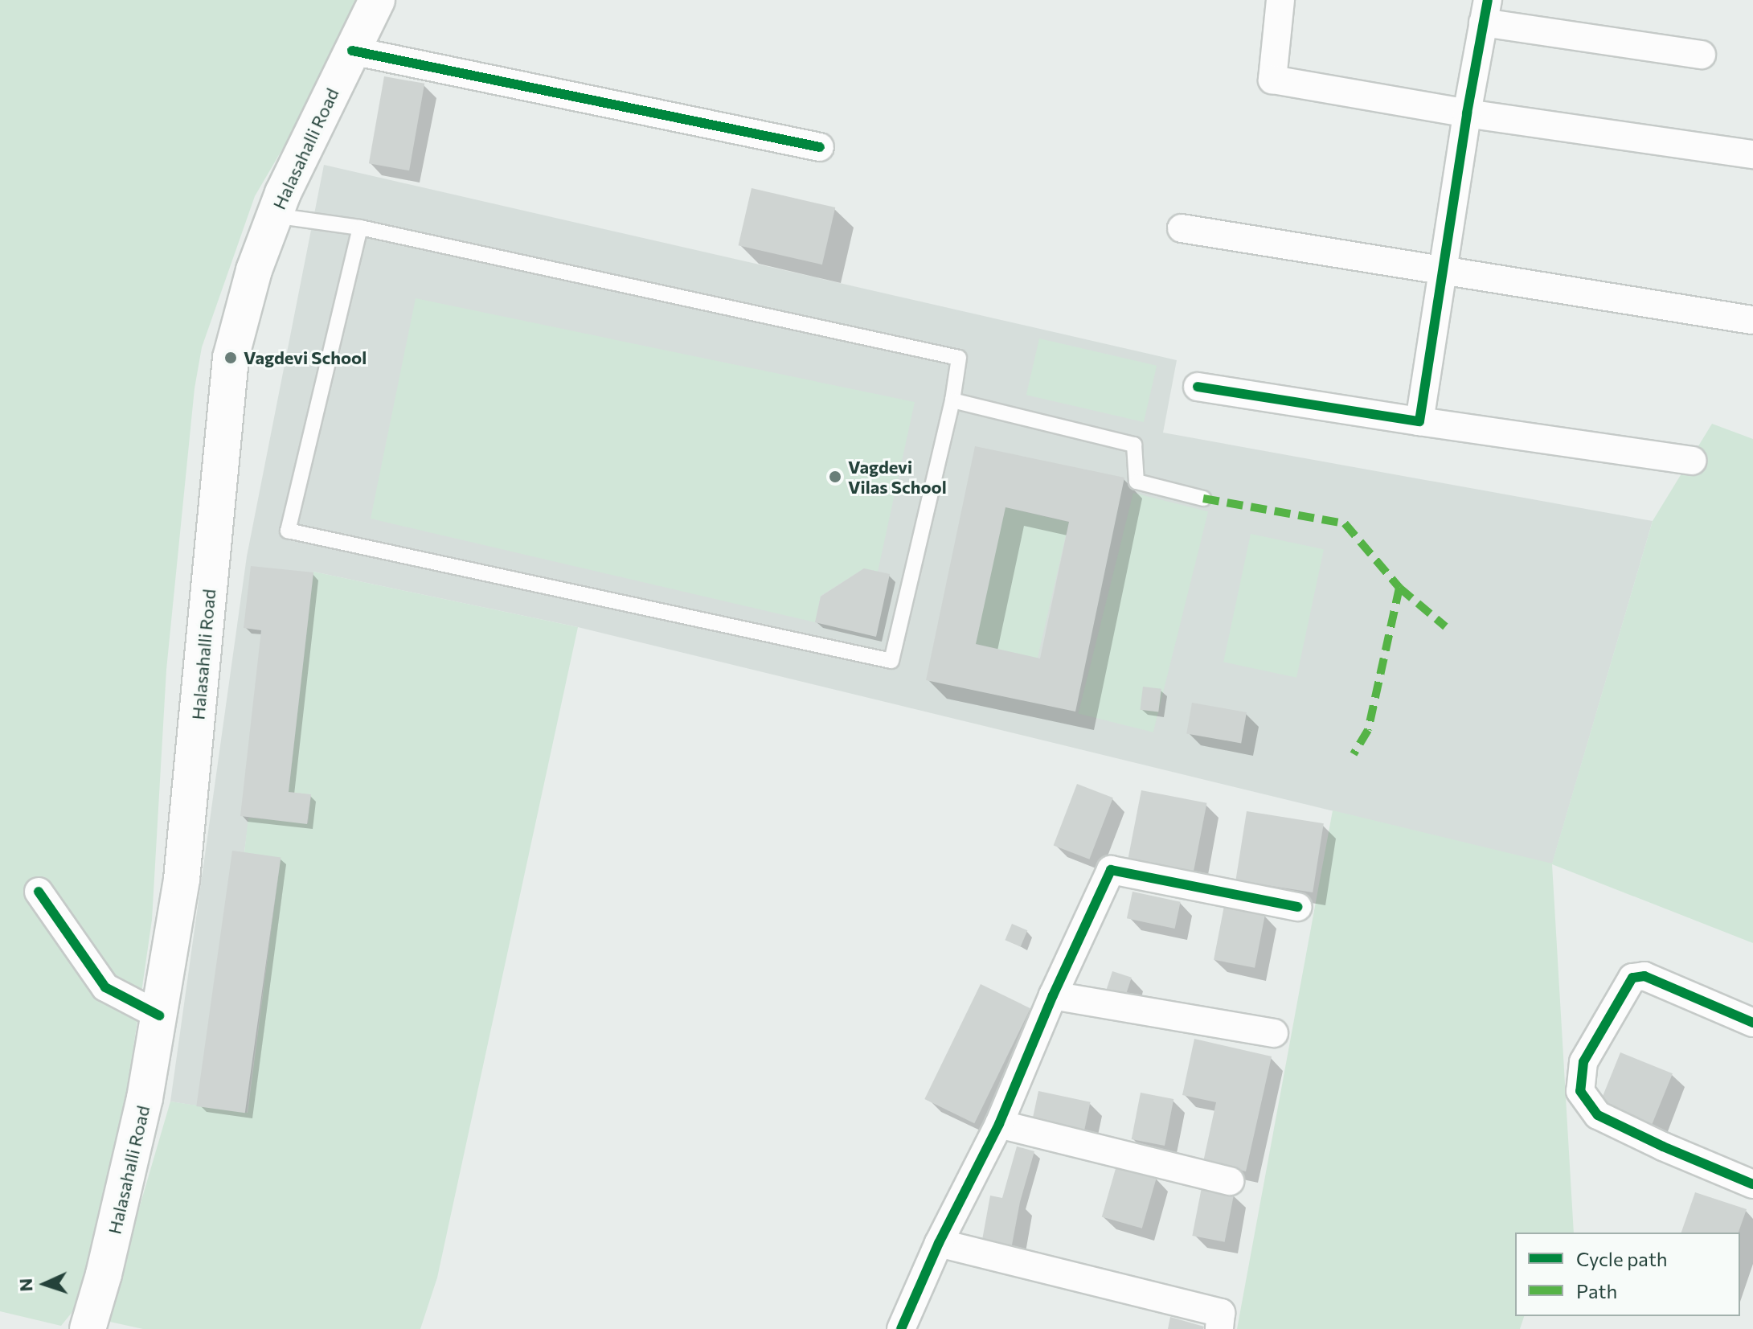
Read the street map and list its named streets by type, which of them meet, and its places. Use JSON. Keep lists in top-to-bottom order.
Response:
{
  "streets": {
    "main road": ["Halasahalli Road"]
  },
  "places": ["Vagdevi School", "Vagdevi Vilas School"],
  "legend": ["Cycle path", "Path"],
  "north": "left"
}
